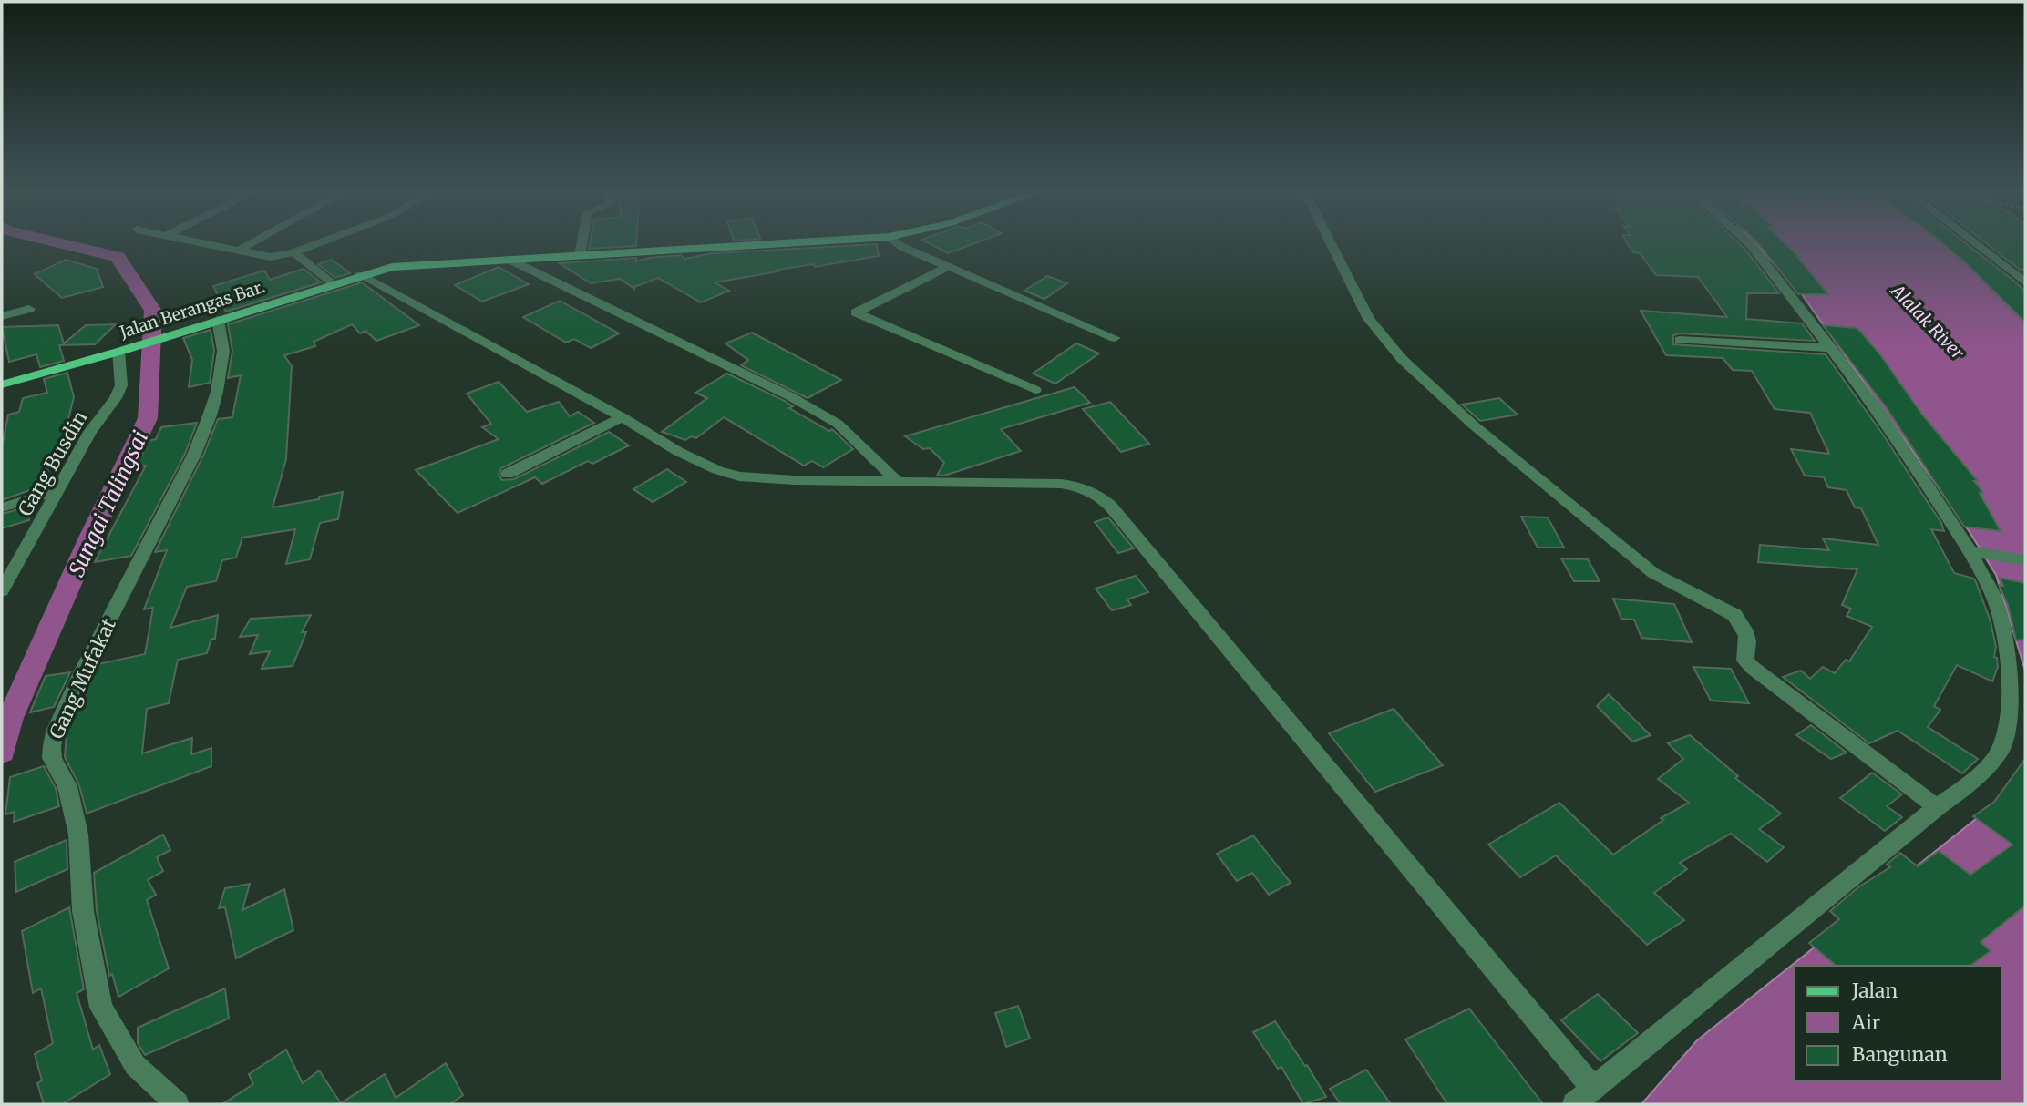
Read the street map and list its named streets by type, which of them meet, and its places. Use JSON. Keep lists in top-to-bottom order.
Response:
{
  "streets": {
    "main road": ["Jalan Berangas Bar."],
    "street": ["Gang Busdin", "Gang Mufakat"]
  },
  "crossings": [
    ["Jalan Berangas Bar.", "Gang Busdin"],
    ["Jalan Berangas Bar.", "Gang Mufakat"]
  ],
  "water": ["Alalak River", "Sungai Talingsai"],
  "legend": ["Jalan", "Air", "Bangunan"]
}
